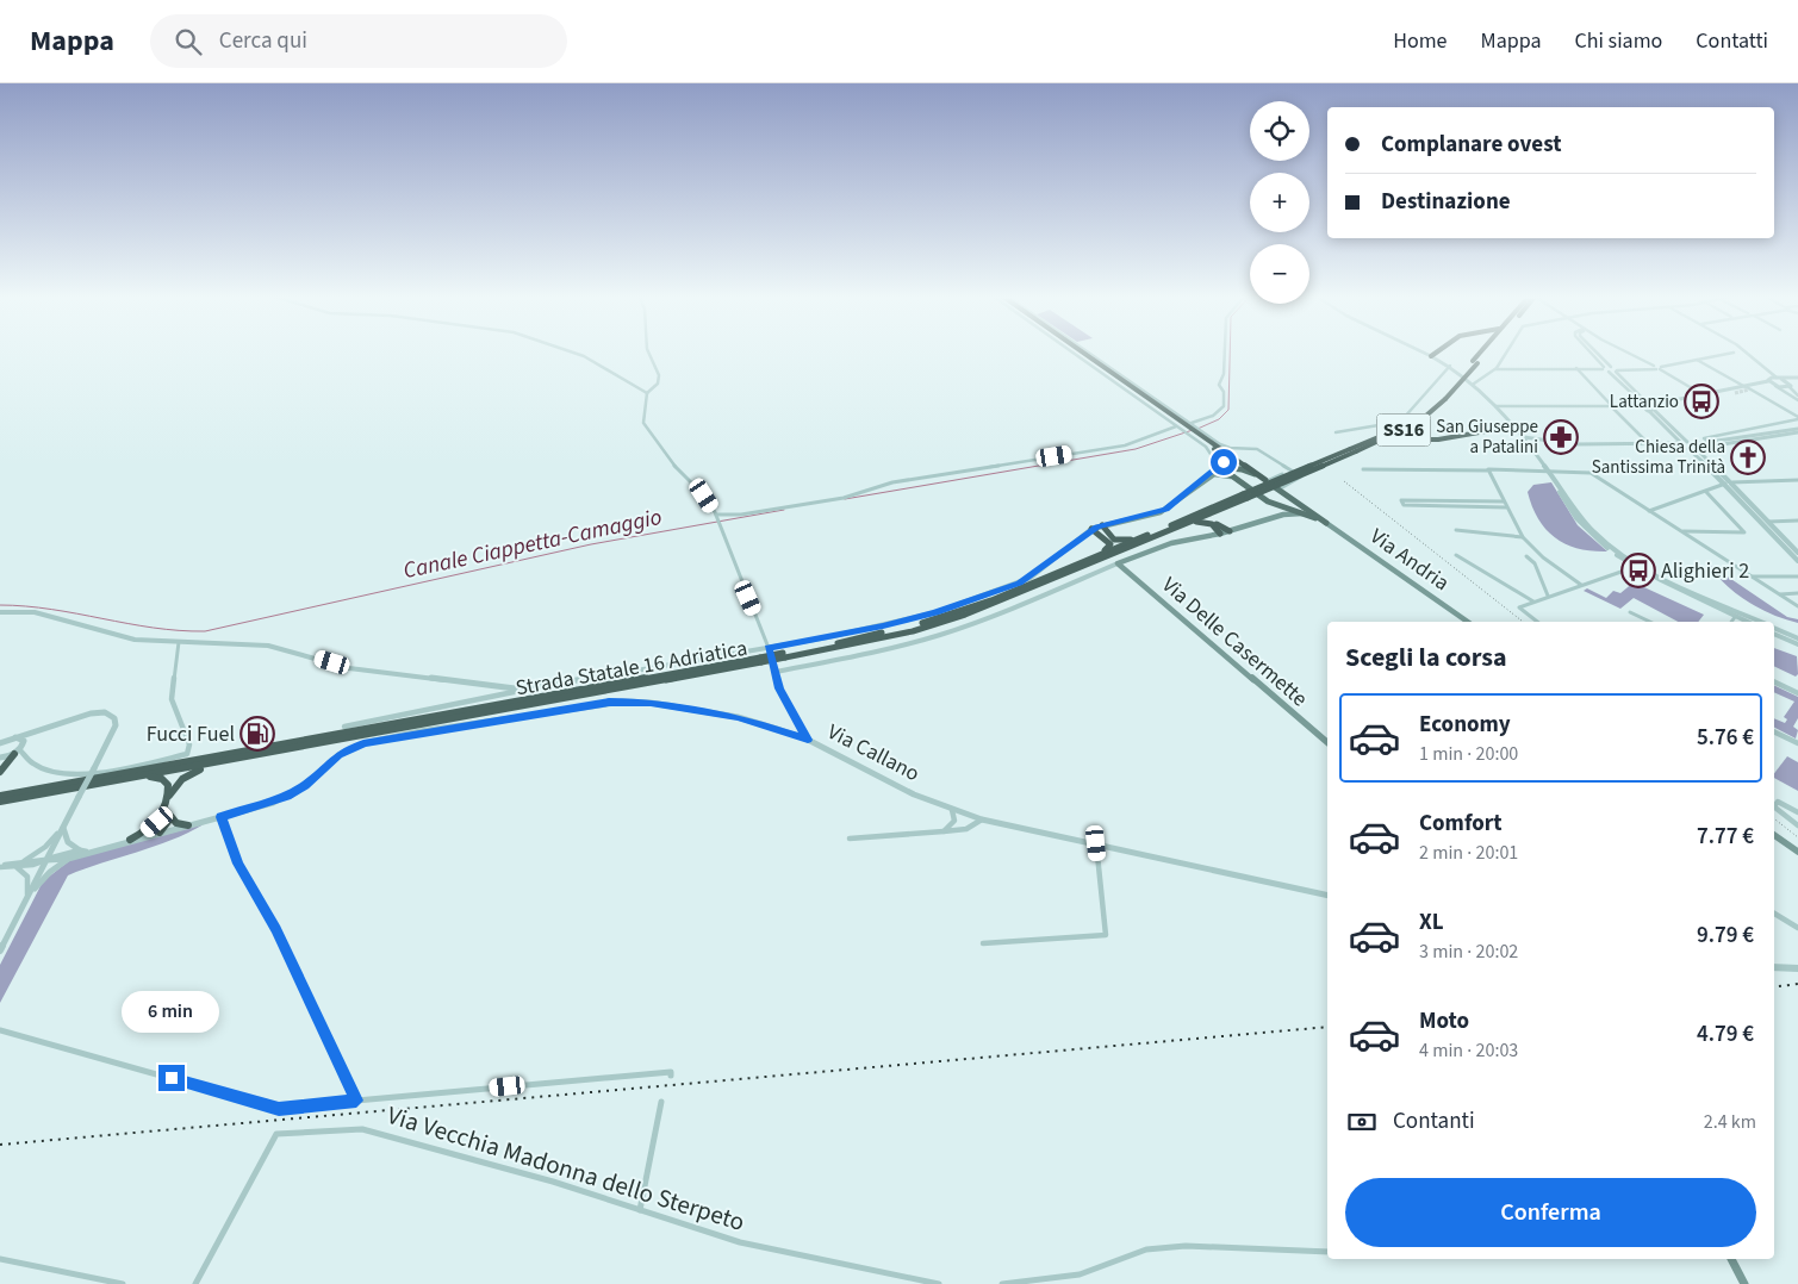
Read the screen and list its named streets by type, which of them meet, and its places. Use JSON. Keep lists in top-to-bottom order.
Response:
{
  "streets": {
    "highway": ["SS16", "Strada Statale 16 Adriatica"],
    "main road": ["Via Andria", "Via Delle Casermette"],
    "street": ["Via Callano", "Via Vecchia Madonna dello Sterpeto"]
  },
  "crossings": [
    ["SS16", "Strada Statale 16 Adriatica"],
    ["SS16", "Via Callano"]
  ],
  "water": ["Canale Ciappetta-Camaggio"],
  "places": {
    "bus stop": ["Lattanzio", "Alighieri 2"],
    "pharmacy": ["San Giuseppe a Patalini"],
    "church": ["Chiesa della Santissima Trinità"],
    "fuel station": ["Fucci Fuel"]
  },
  "page": {
    "header": "Mappa",
    "search": "Cerca qui",
    "nav": [
      "Home",
      "Mappa",
      "Chi siamo",
      "Contatti"
    ],
    "map_buttons": ["+", "−"],
    "banner": ["Complanare ovest", "Destinazione"],
    "heading": "Scegli la corsa",
    "list": [
      {
        "name": "Economy",
        "note": "1 min · 20:00",
        "value": "5.76 €"
      },
      {
        "name": "Comfort",
        "note": "2 min · 20:01",
        "value": "7.77 €"
      },
      {
        "name": "XL",
        "note": "3 min · 20:02",
        "value": "9.79 €"
      },
      {
        "name": "Moto",
        "note": "4 min · 20:03",
        "value": "4.79 €"
      }
    ],
    "bubble": "6 min",
    "pay": ["Contanti", "2.4 km"],
    "buttons": "Conferma"
  }
}
